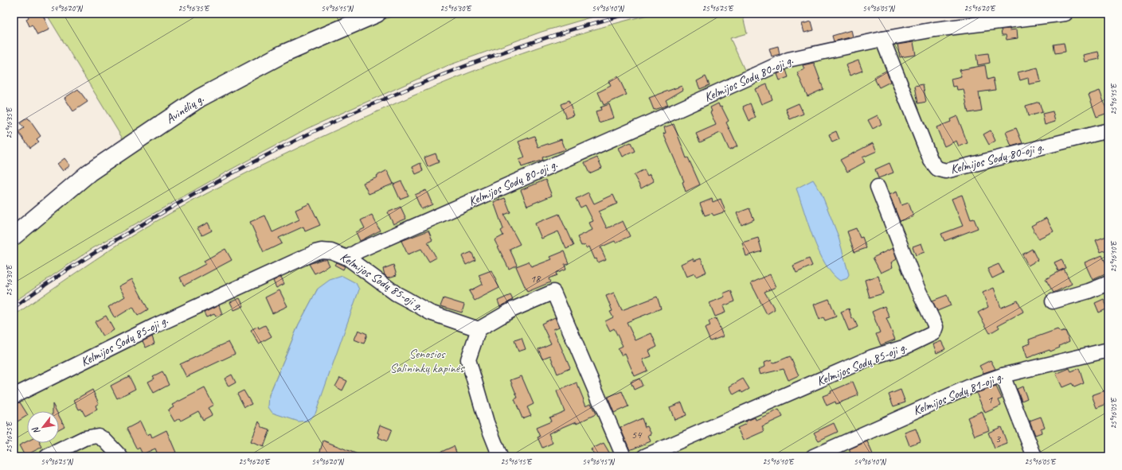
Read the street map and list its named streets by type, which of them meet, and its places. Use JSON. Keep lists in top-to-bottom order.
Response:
{
  "streets": {
    "main road": ["Avinėlių g."],
    "street": ["Kelmijos Sodų 80-oji g.", "Kelmijos Sodų 85-oji g.", "Kelmijos Sodų 81-oji g."]
  },
  "crossings": [
    ["Kelmijos Sodų 80-oji g.", "Kelmijos Sodų 85-oji g."]
  ],
  "parks": ["Senosios Salininkų kapinės"],
  "house_numbers": [
    "18",
    "1",
    "54",
    "3"
  ],
  "north": "bottom left",
  "coordinates": [
    "54°36'20\"N",
    "25°16'35\"E",
    "54°36'15\"N",
    "25°16'30\"E",
    "54°36'10\"N",
    "25°16'25\"E",
    "54°36'05\"N",
    "25°16'20\"E",
    "25°16'15\"E",
    "25°16'10\"E",
    "25°16'05\"E",
    "54°36'25\"N"
  ]
}
